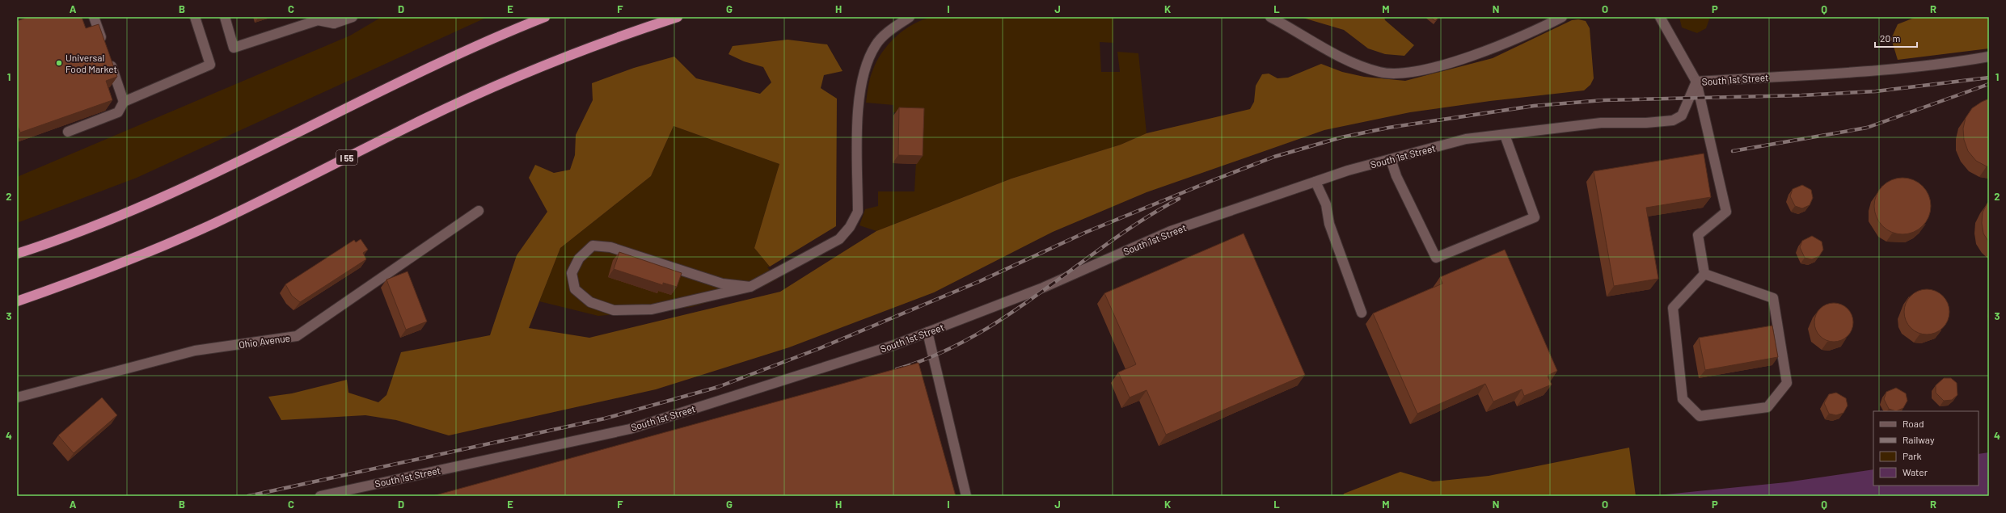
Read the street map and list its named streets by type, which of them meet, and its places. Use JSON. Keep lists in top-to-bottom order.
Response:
{
  "streets": {
    "highway": ["I 55"],
    "street": ["South 1st Street", "Ohio Avenue"]
  },
  "places": ["Universal Food Market"],
  "legend": [
    "Road",
    "Railway",
    "Park",
    "Water"
  ],
  "scale_bar": "20 m",
  "grid": {
    "columns": [
      "A",
      "B",
      "C",
      "D",
      "E",
      "F",
      "G",
      "H",
      "I",
      "J",
      "K",
      "L",
      "M",
      "N",
      "O",
      "P",
      "Q",
      "R"
    ],
    "rows": [
      "1",
      "2",
      "3",
      "4"
    ]
  }
}
